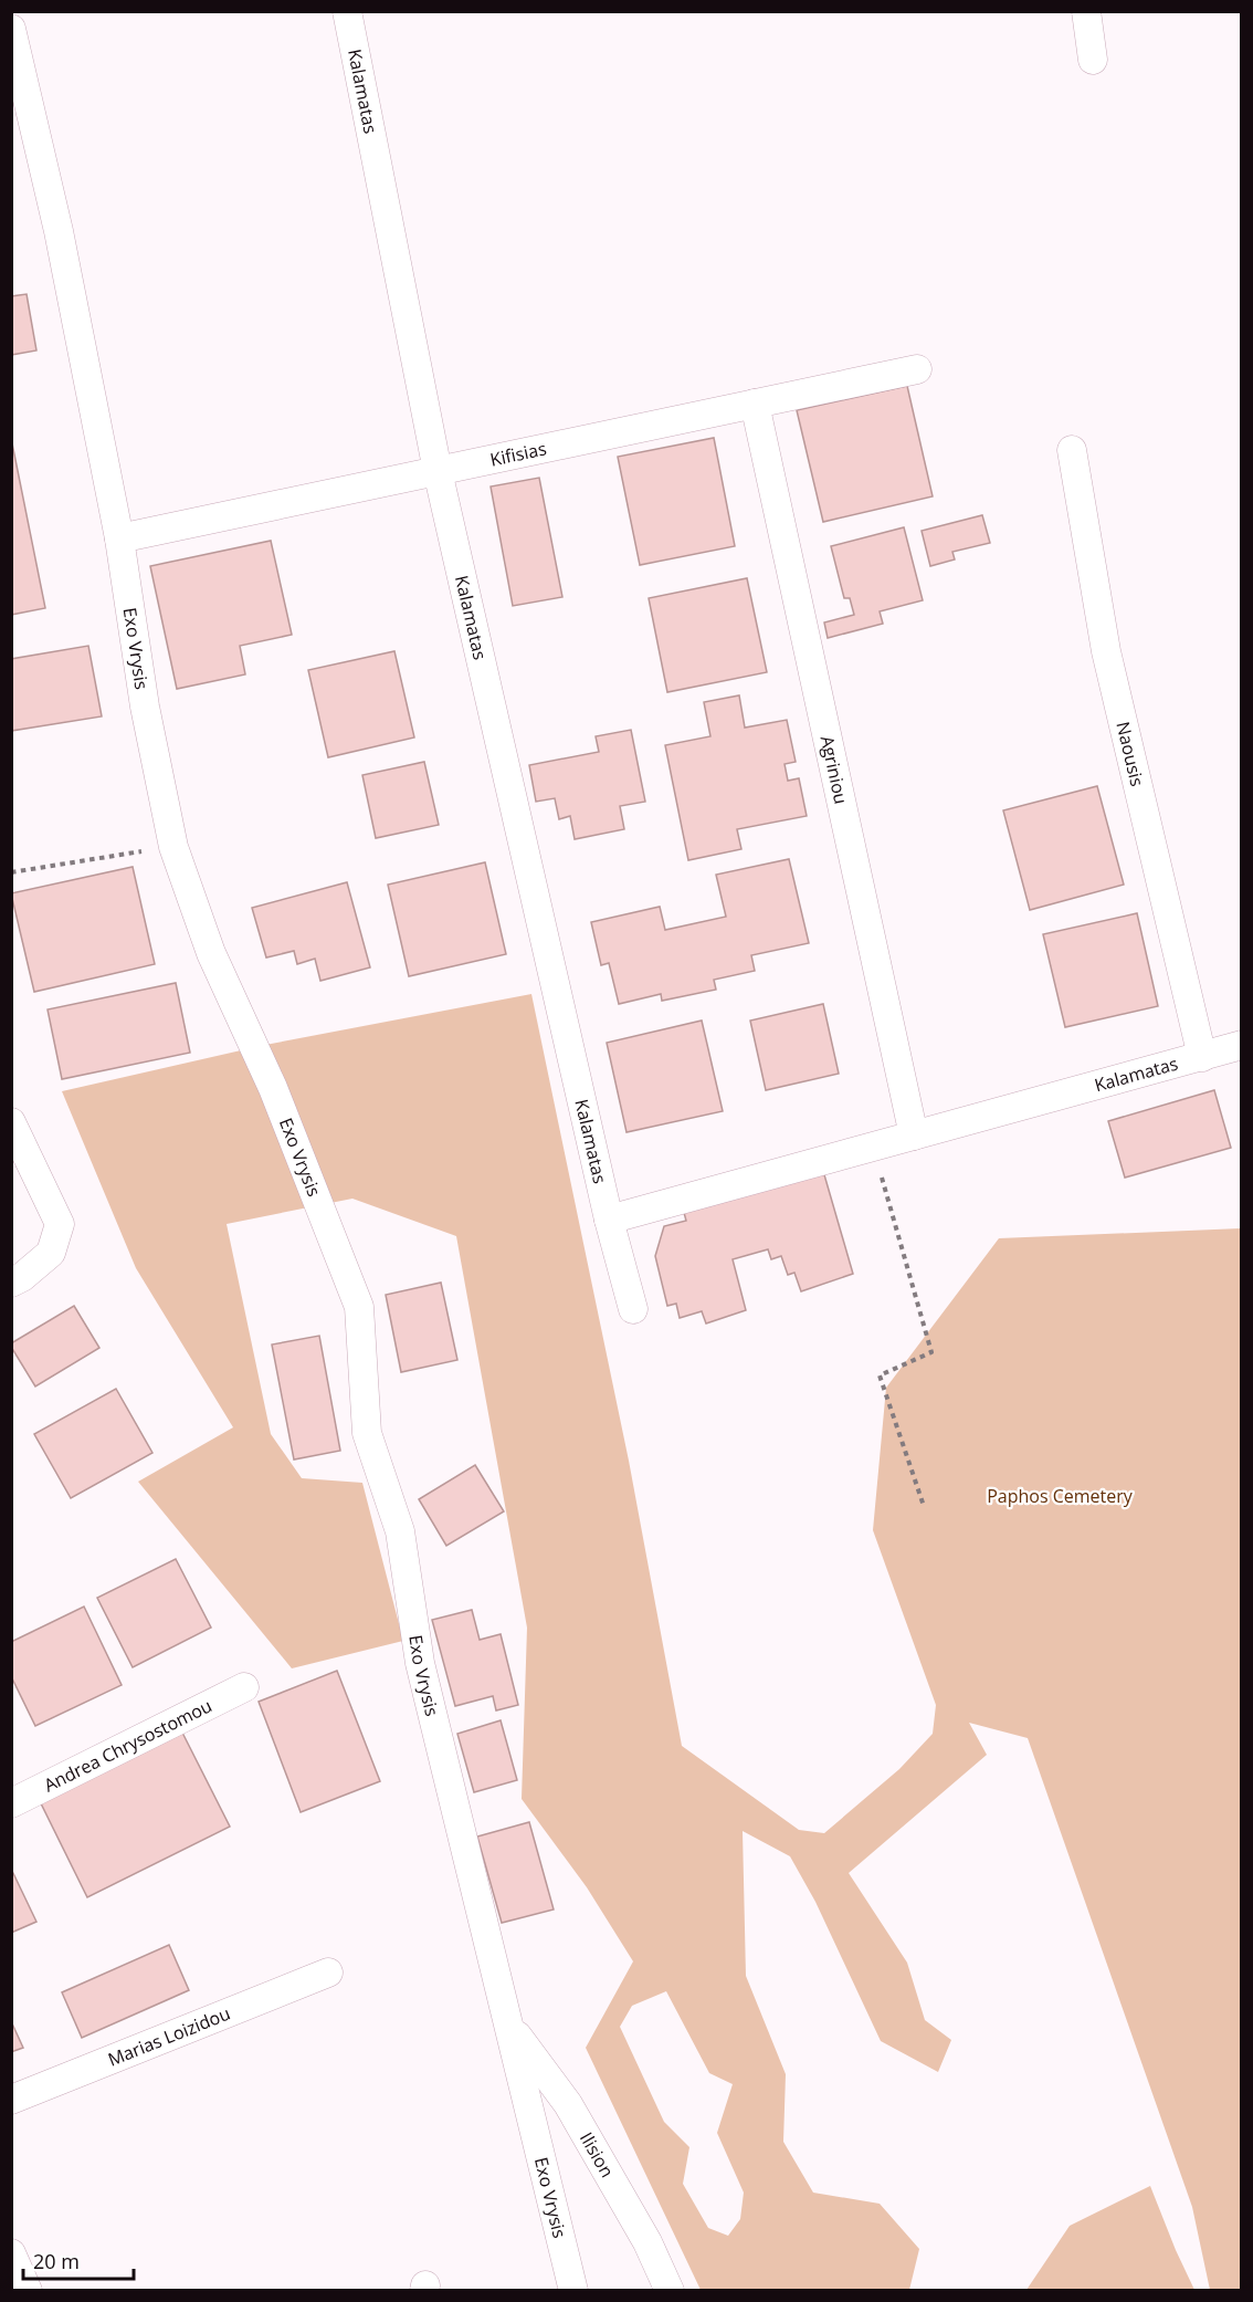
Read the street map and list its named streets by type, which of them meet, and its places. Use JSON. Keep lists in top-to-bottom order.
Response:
{
  "streets": {
    "street": [
      "Kalamatas",
      "Kifisias",
      "Exo Vrysis",
      "Naousis",
      "Agriniou",
      "Andrea Chrysostomou",
      "Marias Loizidou",
      "Ilision"
    ]
  },
  "crossings": [
    ["Kalamatas", "Kifisias"],
    ["Kalamatas", "Naousis"],
    ["Kalamatas", "Agriniou"],
    ["Kifisias", "Exo Vrysis"],
    ["Kifisias", "Agriniou"],
    ["Exo Vrysis", "Ilision"]
  ],
  "parks": ["Paphos Cemetery"],
  "scale_bar": "20 m"
}
